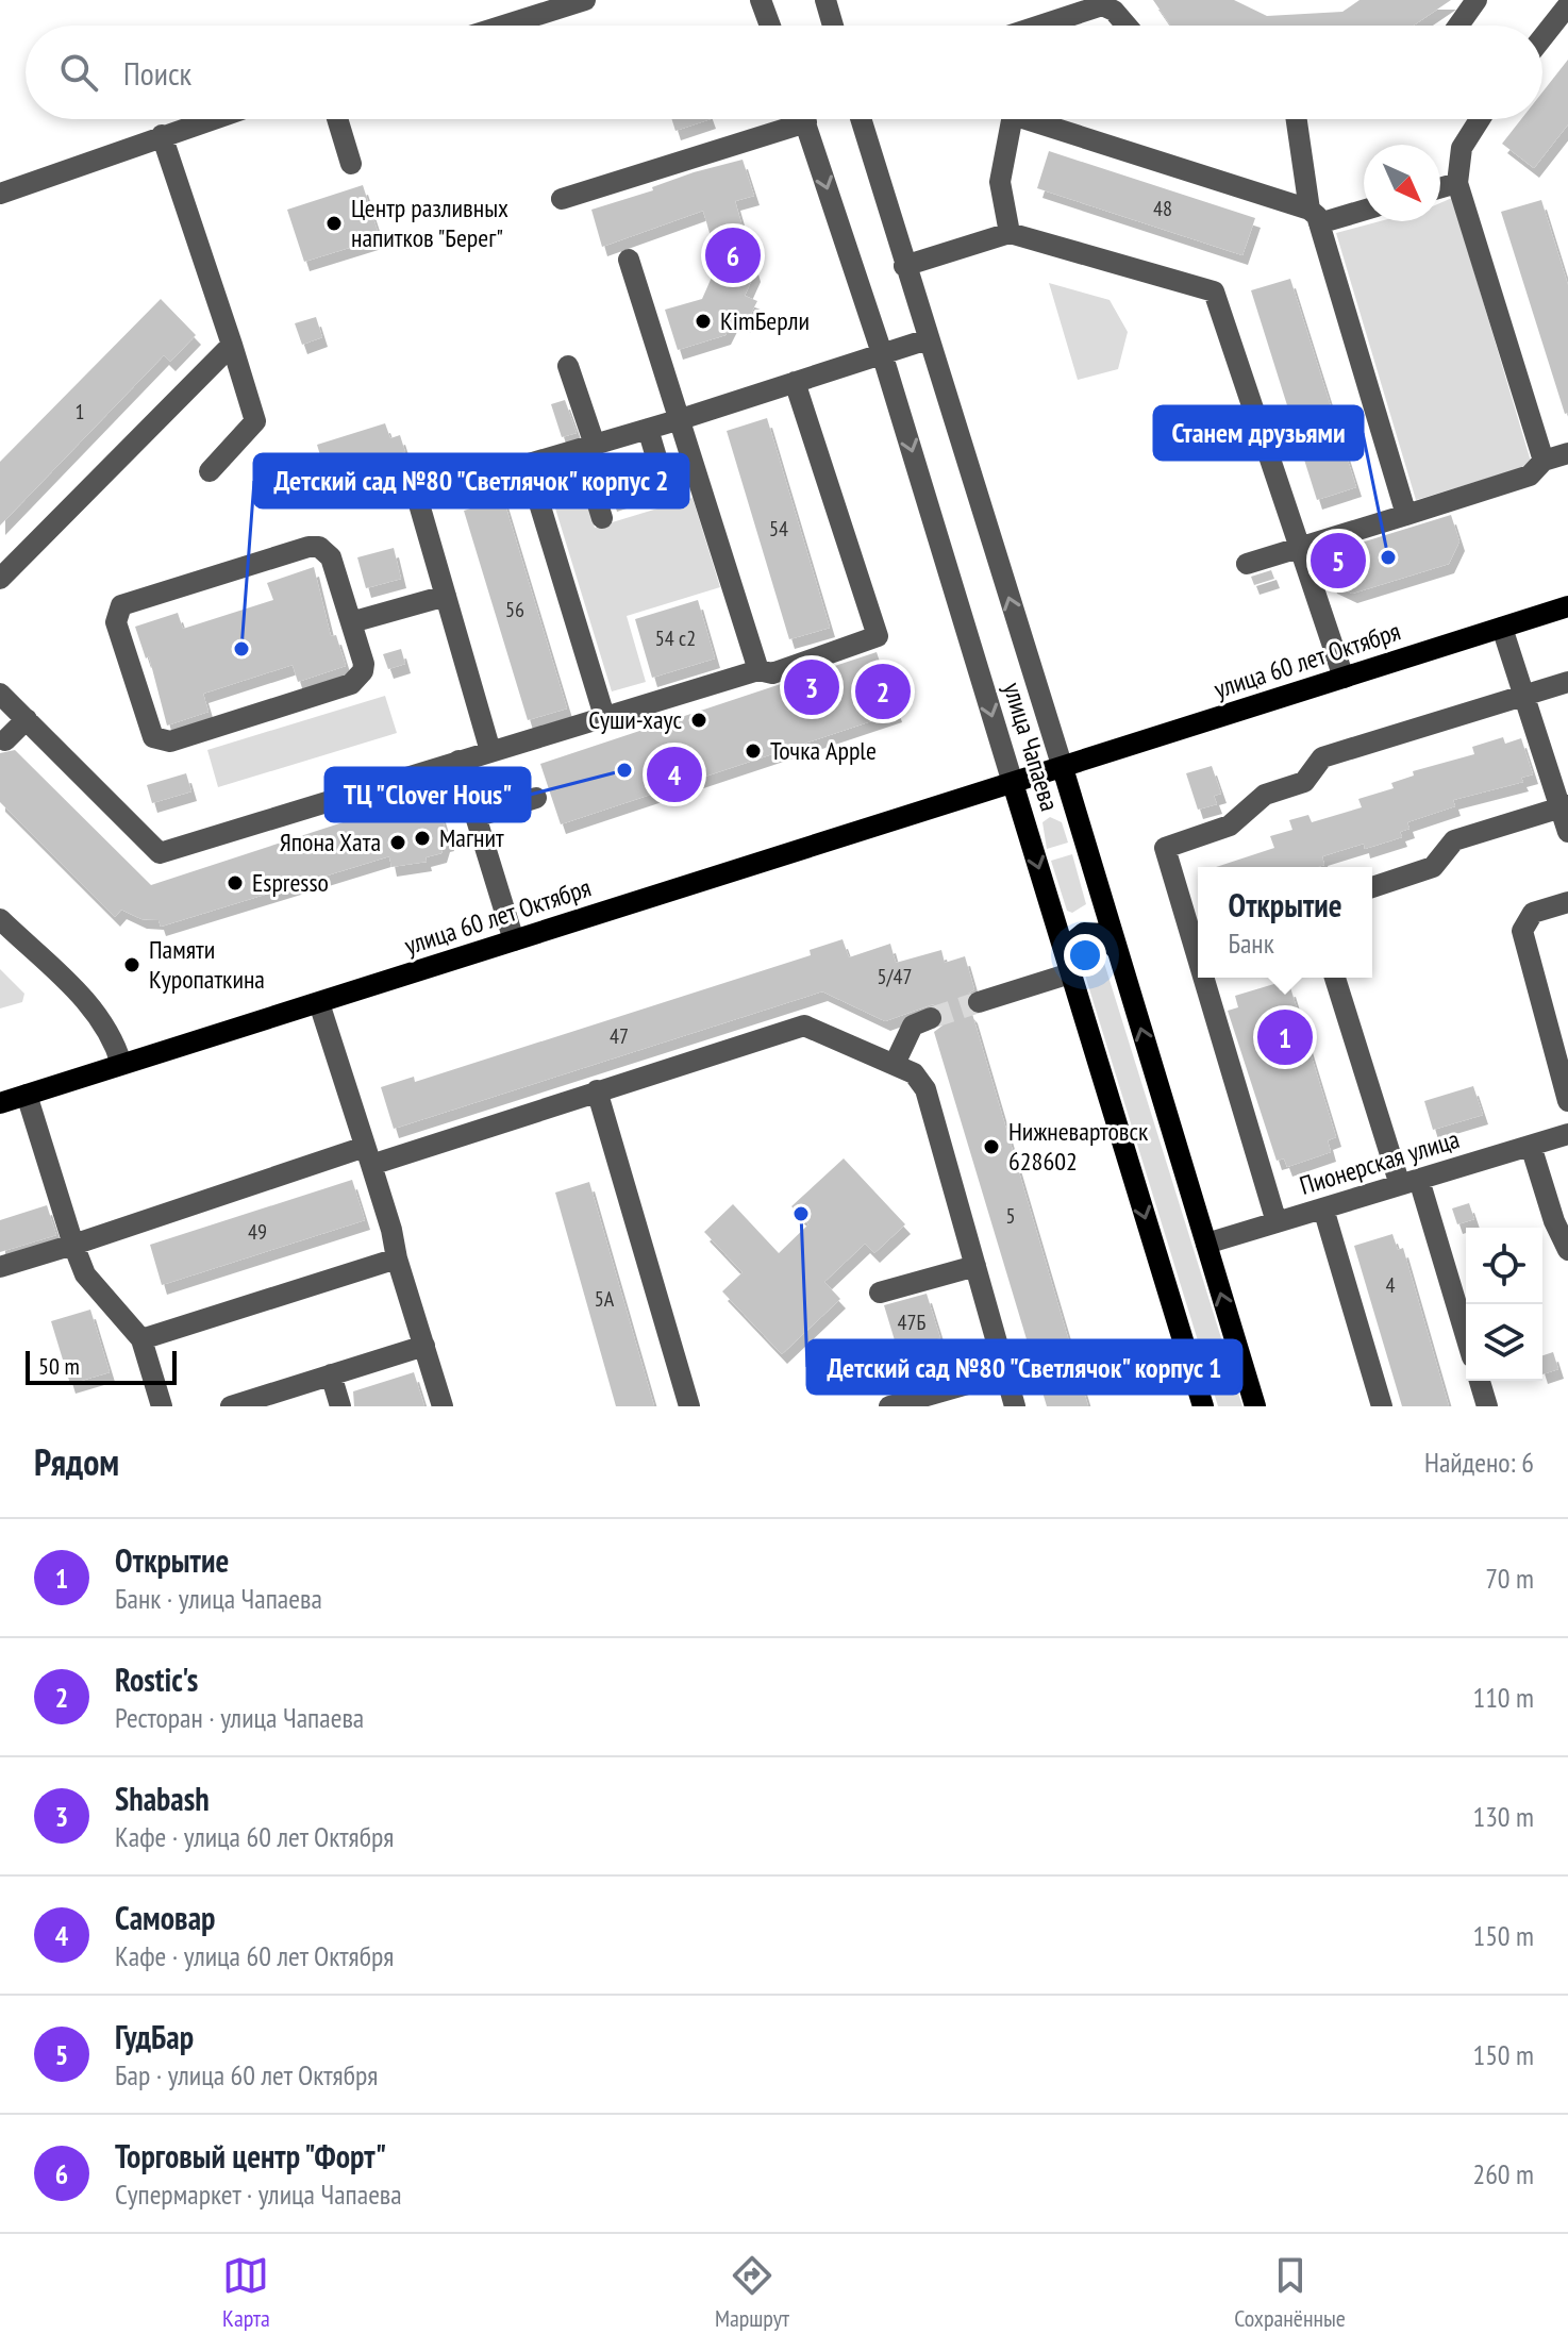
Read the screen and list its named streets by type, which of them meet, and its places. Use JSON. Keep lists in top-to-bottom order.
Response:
{
  "streets": {
    "main road": ["улица 60 лет Октября", "улица Чапаева"],
    "street": ["Пионерская улица"]
  },
  "crossings": [
    ["улица 60 лет Октября", "улица Чапаева"],
    ["улица Чапаева", "Пионерская улица"]
  ],
  "places": [
    "Центр разливных напитков \"Берег\"",
    "KimБерли",
    "Станем друзьями",
    "Детский сад №80 \"Светлячок\" корпус 2",
    "Суши-хаус",
    "Точка Apple",
    "ТЦ \"Clover Hous\"",
    "Магнит",
    "Япона Хата",
    "Espresso",
    "Памяти Куропаткина",
    "Нижневартовск 628602",
    "Детский сад №80 \"Светлячок\" корпус 1"
  ],
  "house_numbers": [
    "48",
    "1",
    "54",
    "56",
    "54 с2",
    "5/47",
    "47",
    "5",
    "49",
    "4",
    "5А",
    "47Б"
  ],
  "scale_bar": "50 m",
  "north": "bottom right",
  "page": {
    "search": "Поиск",
    "pins": [
      "6",
      "5",
      "3",
      "2",
      "4",
      "1"
    ],
    "popup": ["Открытие", "Банк"],
    "scale": "50 m",
    "heading": ["Рядом", "Найдено: 6"],
    "list": [
      {
        "mark": "1",
        "name": "Открытие",
        "note": "Банк · улица Чапаева",
        "value": "70 m"
      },
      {
        "mark": "2",
        "name": "Rostic's",
        "note": "Ресторан · улица Чапаева",
        "value": "110 m"
      },
      {
        "mark": "3",
        "name": "Shabash",
        "note": "Кафе · улица 60 лет Октября",
        "value": "130 m"
      },
      {
        "mark": "4",
        "name": "Самовар",
        "note": "Кафе · улица 60 лет Октября",
        "value": "150 m"
      },
      {
        "mark": "5",
        "name": "ГудБар",
        "note": "Бар · улица 60 лет Октября",
        "value": "150 m"
      },
      {
        "mark": "6",
        "name": "Торговый центр \"Форт\"",
        "note": "Супермаркет · улица Чапаева",
        "value": "260 m"
      }
    ],
    "nav": ["Карта", "Маршрут", "Сохранённые"]
  }
}
